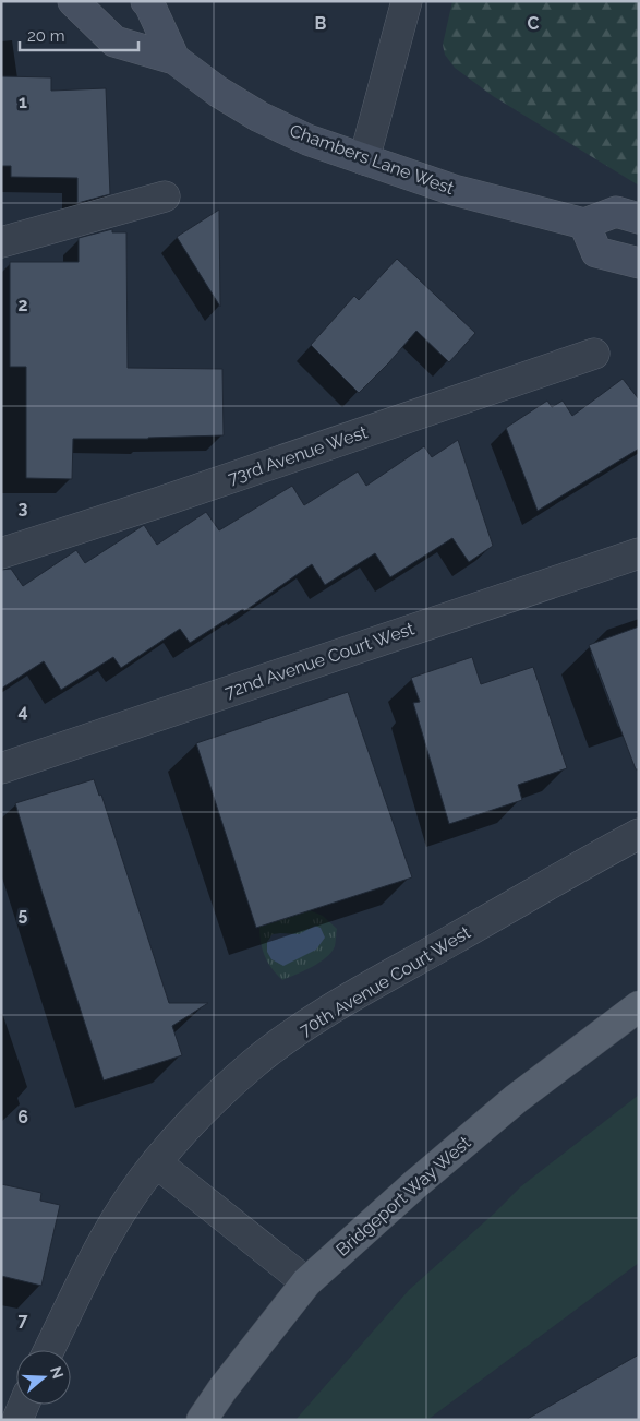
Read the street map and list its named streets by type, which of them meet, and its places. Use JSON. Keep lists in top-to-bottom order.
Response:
{
  "streets": {
    "main road": ["Bridgeport Way West"],
    "street": [
      "Chambers Lane West",
      "73rd Avenue West",
      "72nd Avenue Court West",
      "70th Avenue Court West"
    ]
  },
  "scale_bar": "20 m",
  "north": "right",
  "grid": {
    "columns": ["B", "C"],
    "rows": [
      "1",
      "2",
      "3",
      "4",
      "5",
      "6",
      "7"
    ]
  }
}
